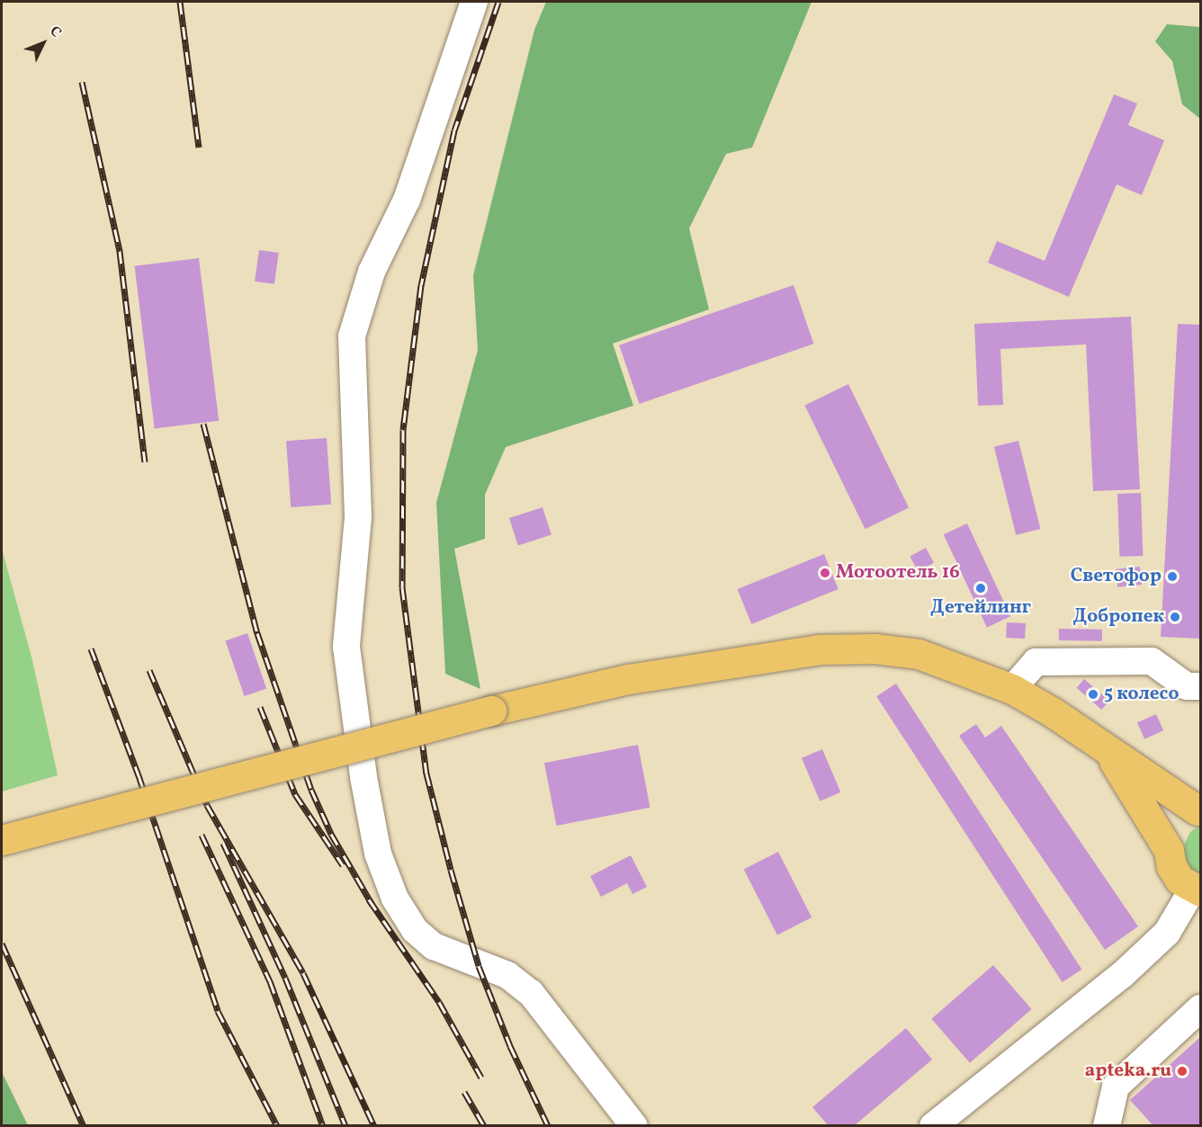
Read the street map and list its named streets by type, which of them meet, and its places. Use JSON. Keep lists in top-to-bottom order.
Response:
{
  "places": [
    "Мотоотель 16",
    "Светофор",
    "Детейлинг",
    "Добропек",
    "5 колесо",
    "apteka.ru"
  ],
  "north": "top right"
}
